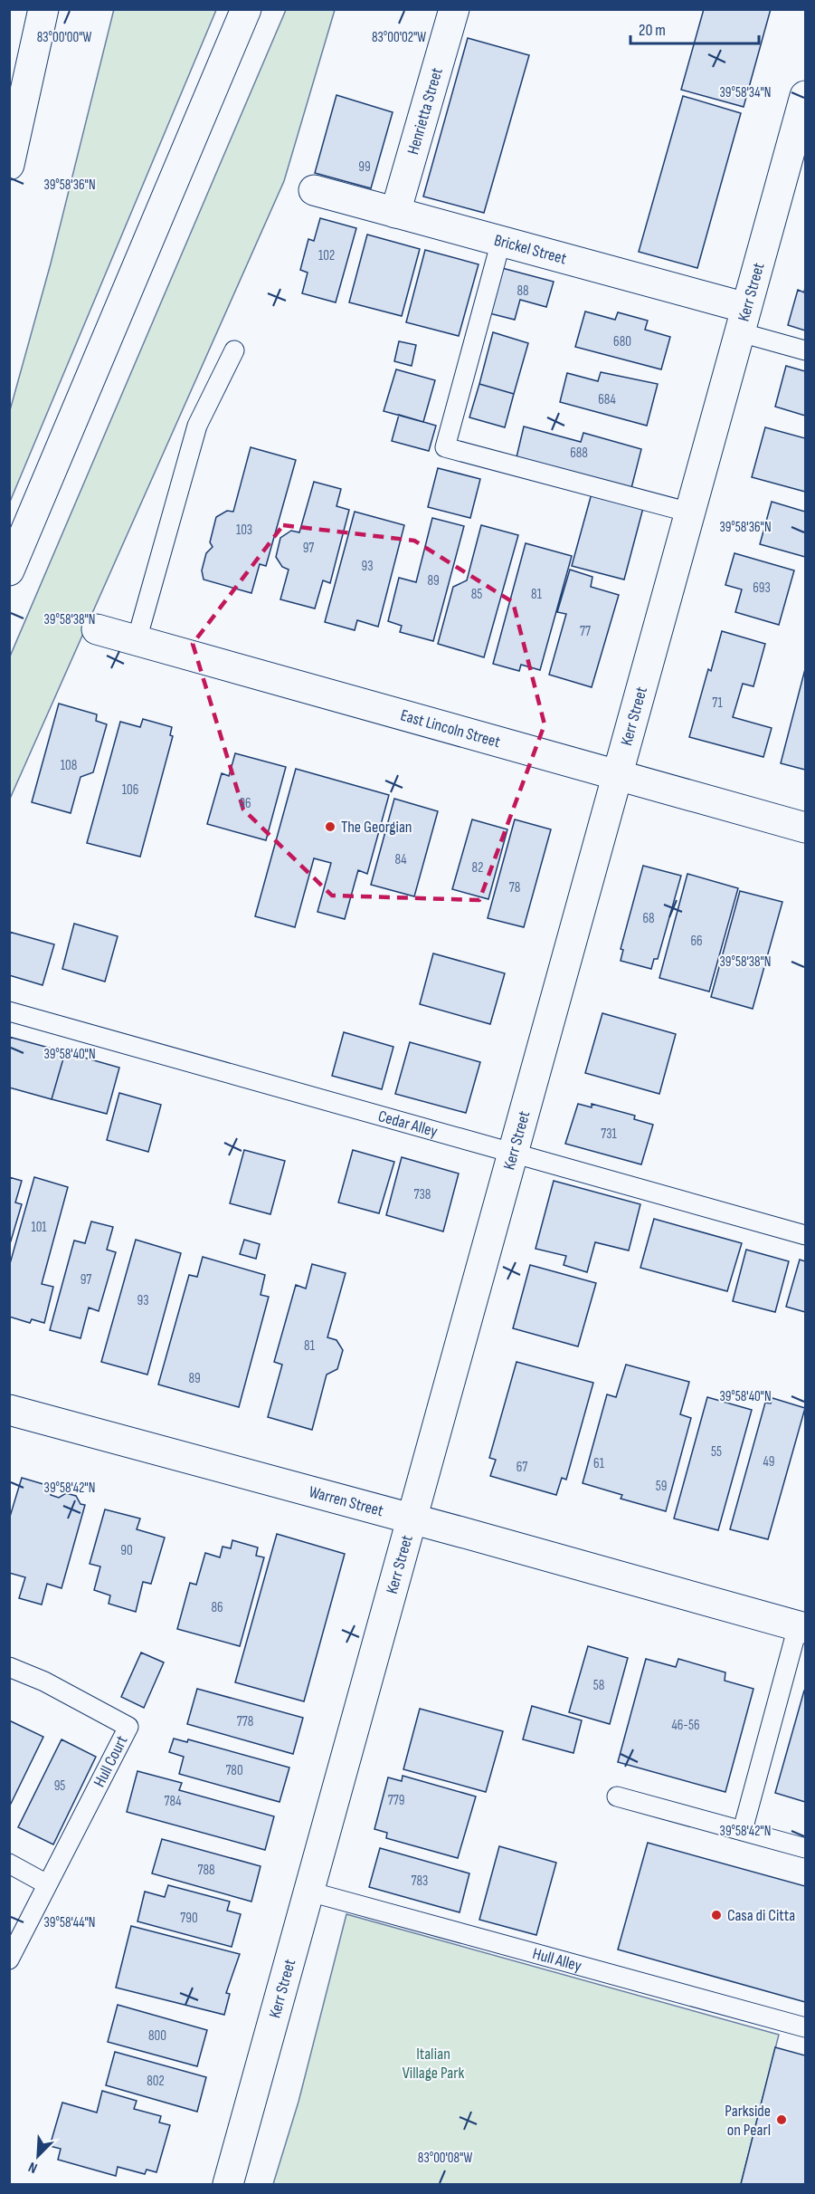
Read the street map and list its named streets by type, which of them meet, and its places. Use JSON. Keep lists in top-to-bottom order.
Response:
{
  "streets": {
    "main road": [
      "Henrietta Street",
      "Brickel Street",
      "Kerr Street",
      "East Lincoln Street",
      "Warren Street"
    ],
    "lane": ["Cedar Alley", "Hull Court", "Hull Alley"]
  },
  "crossings": [
    ["Henrietta Street", "Brickel Street"],
    ["Brickel Street", "Kerr Street"],
    ["Kerr Street", "East Lincoln Street"],
    ["Kerr Street", "Cedar Alley"],
    ["Kerr Street", "Warren Street"],
    ["Kerr Street", "Hull Alley"]
  ],
  "parks": ["Italian Village Park"],
  "places": ["The Georgian", "Casa di Citta", "Parkside on Pearl"],
  "house_numbers": [
    "99",
    "102",
    "88",
    "680",
    "684",
    "688",
    "103",
    "97",
    "93",
    "89",
    "693",
    "85",
    "81",
    "77",
    "71",
    "108",
    "106",
    "96",
    "84",
    "82",
    "78",
    "68",
    "66",
    "731",
    "738",
    "101",
    "97",
    "93",
    "81",
    "89",
    "55",
    "49",
    "61",
    "67",
    "59",
    "90",
    "86",
    "58",
    "778",
    "46-56",
    "780",
    "95",
    "779",
    "784",
    "788",
    "783",
    "790",
    "800",
    "802"
  ],
  "scale_bar": "20 m",
  "north": "bottom left",
  "coordinates": [
    "83°00'02\"W",
    "83°00'00\"W",
    "39°58'34\"N",
    "39°58'36\"N",
    "39°58'38\"N",
    "39°58'40\"N",
    "39°58'42\"N",
    "39°58'44\"N",
    "83°00'08\"W"
  ]
}
